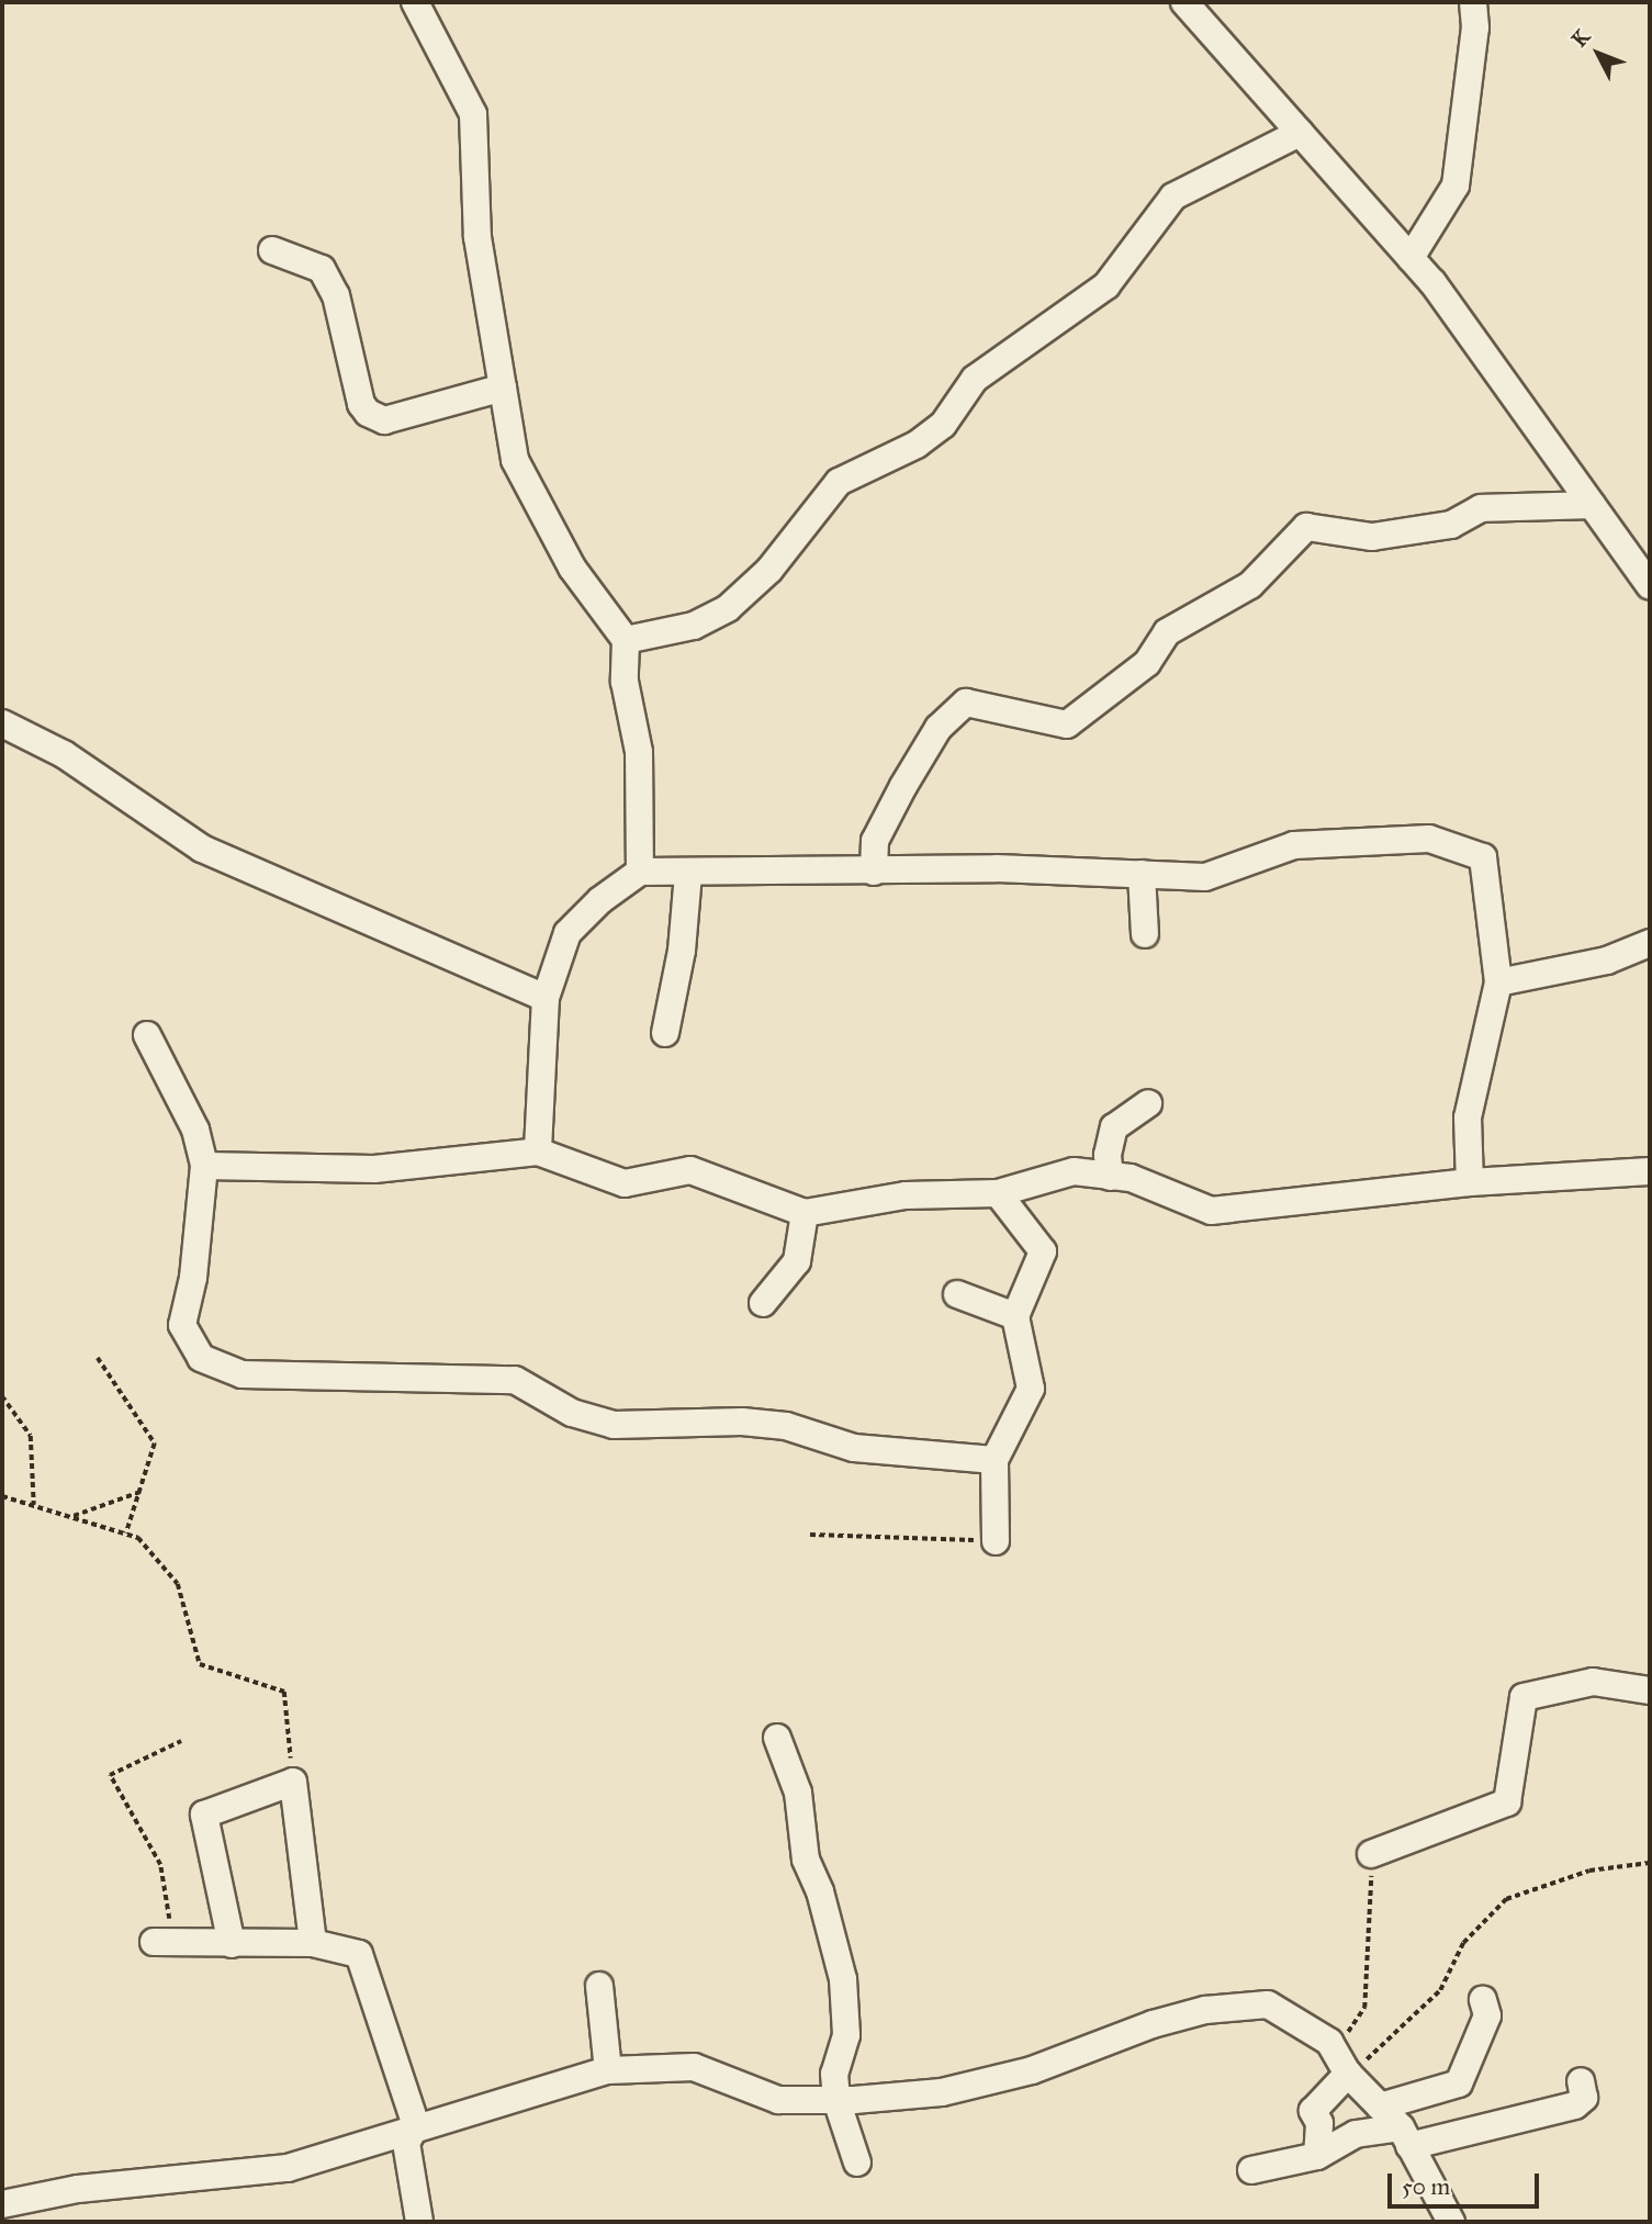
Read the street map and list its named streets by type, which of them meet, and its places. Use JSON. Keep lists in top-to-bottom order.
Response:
{
  "scale_bar": "50 m",
  "north": "top left"
}
